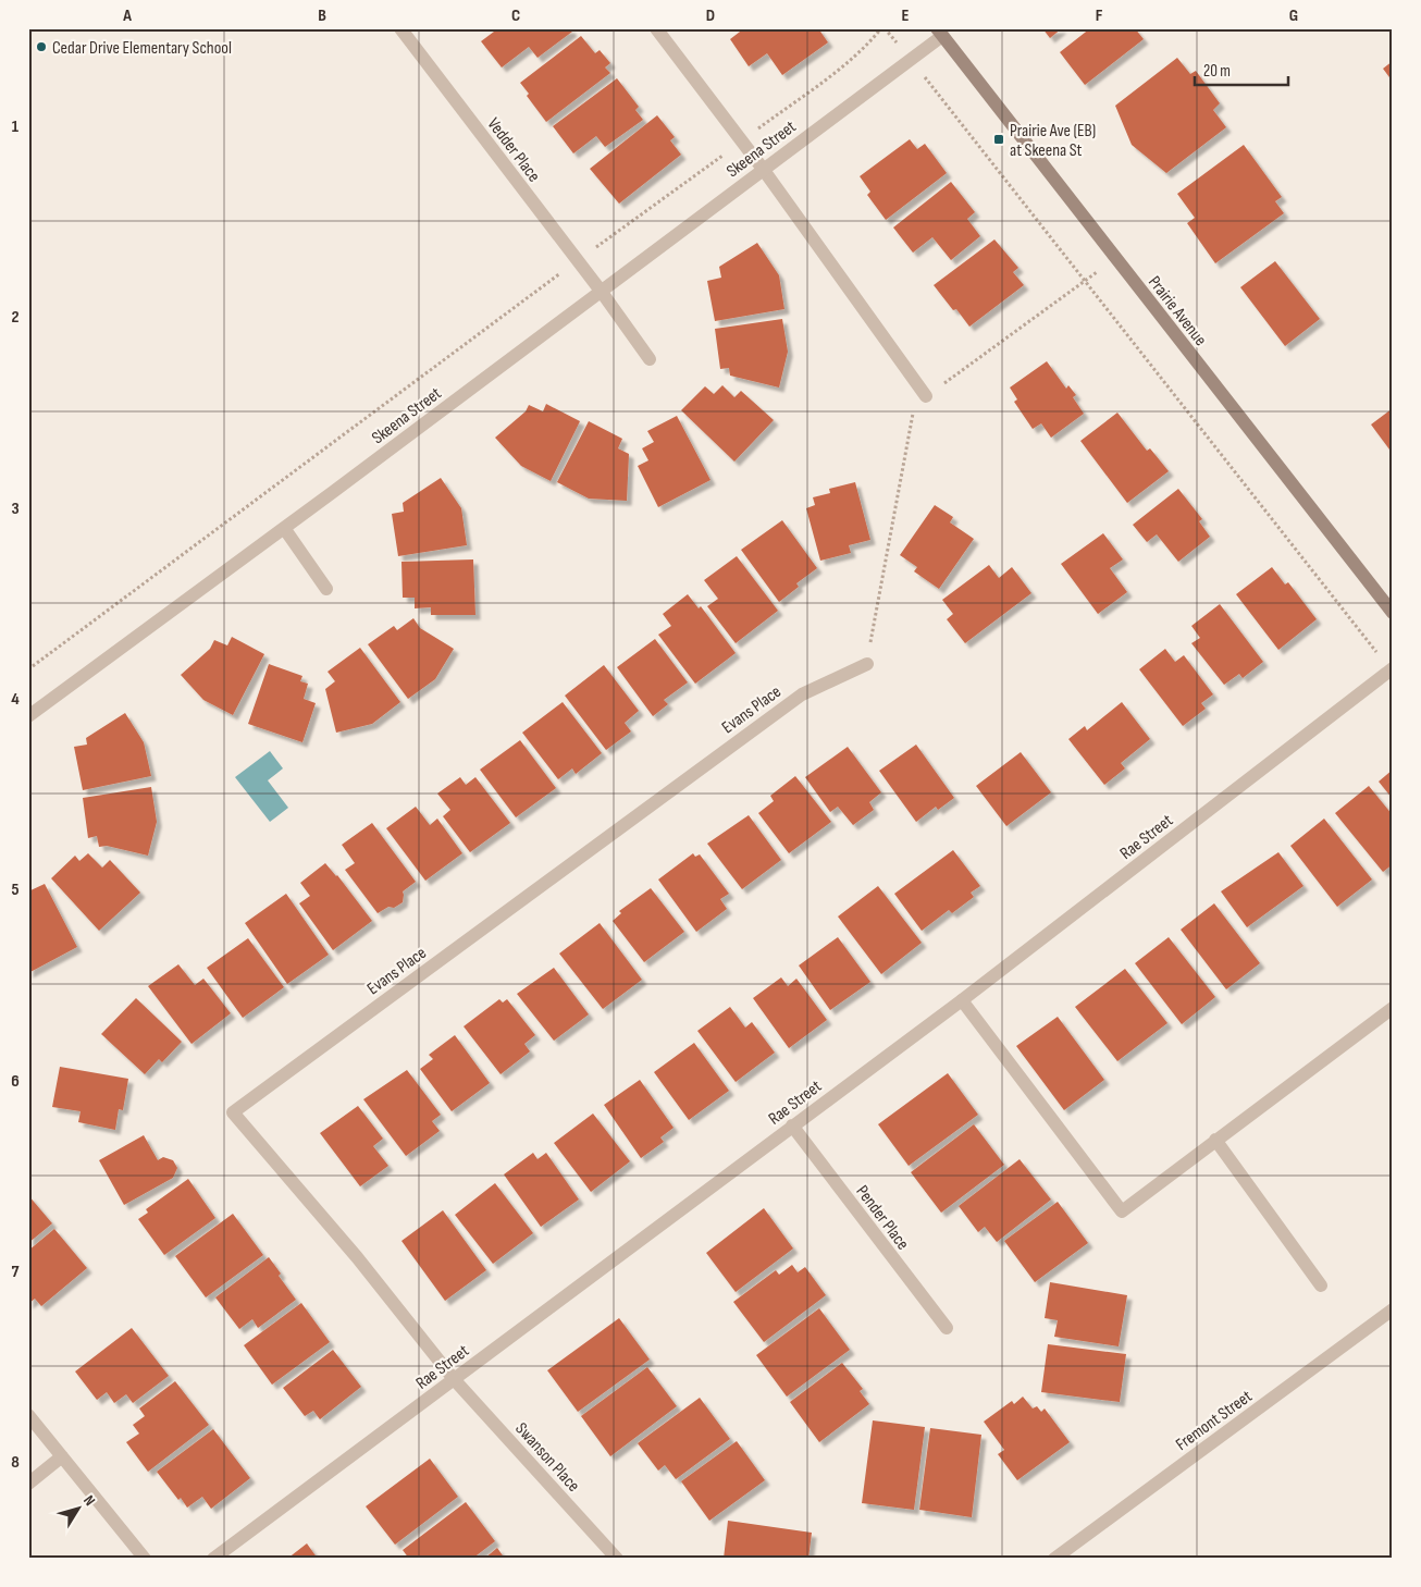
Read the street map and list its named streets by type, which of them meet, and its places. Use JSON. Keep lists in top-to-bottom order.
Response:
{
  "streets": {
    "main road": ["Prairie Avenue"],
    "street": [
      "Skeena Street",
      "Vedder Place",
      "Evans Place",
      "Rae Street",
      "Pender Place",
      "Fremont Street",
      "Swanson Place"
    ]
  },
  "crossings": [
    ["Skeena Street", "Vedder Place"],
    ["Skeena Street", "Prairie Avenue"],
    ["Evans Place", "Rae Street"],
    ["Evans Place", "Swanson Place"],
    ["Rae Street", "Pender Place"],
    ["Rae Street", "Swanson Place"]
  ],
  "places": {
    "other": ["Cedar Drive Elementary School"],
    "transit": ["Prairie Ave (EB) at Skeena St"]
  },
  "scale_bar": "20 m",
  "north": "top right",
  "grid": {
    "columns": [
      "A",
      "B",
      "C",
      "D",
      "E",
      "F",
      "G"
    ],
    "rows": [
      "1",
      "2",
      "3",
      "4",
      "5",
      "6",
      "7",
      "8"
    ]
  }
}
